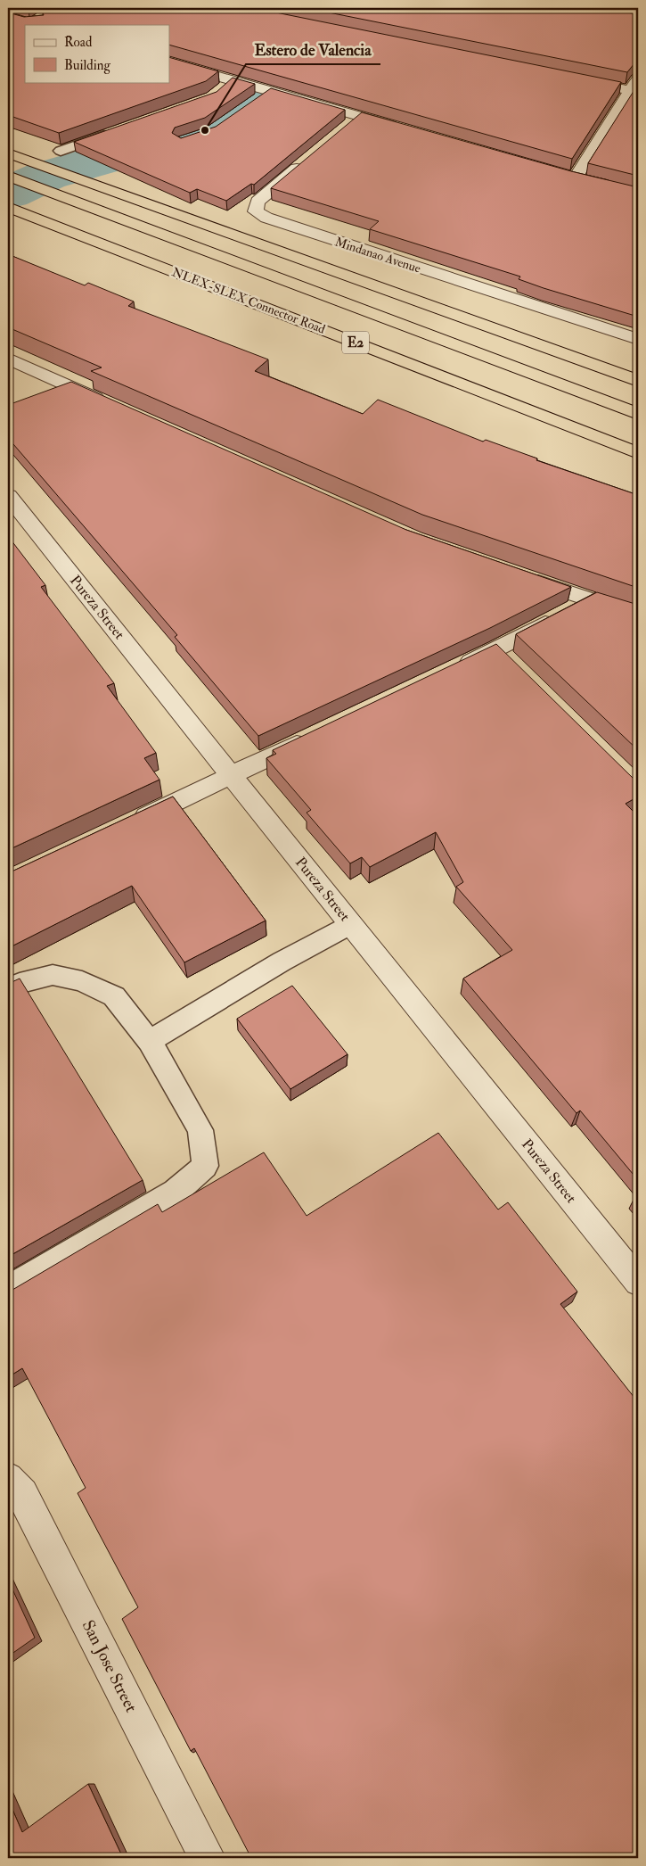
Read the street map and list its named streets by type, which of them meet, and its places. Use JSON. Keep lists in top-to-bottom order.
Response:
{
  "streets": {
    "highway": ["NLEX-SLEX Connector Road", "E2"],
    "street": ["Mindanao Avenue", "Pureza Street", "San Jose Street"]
  },
  "places": ["Estero de Valencia"],
  "legend": ["Road", "Building"]
}
